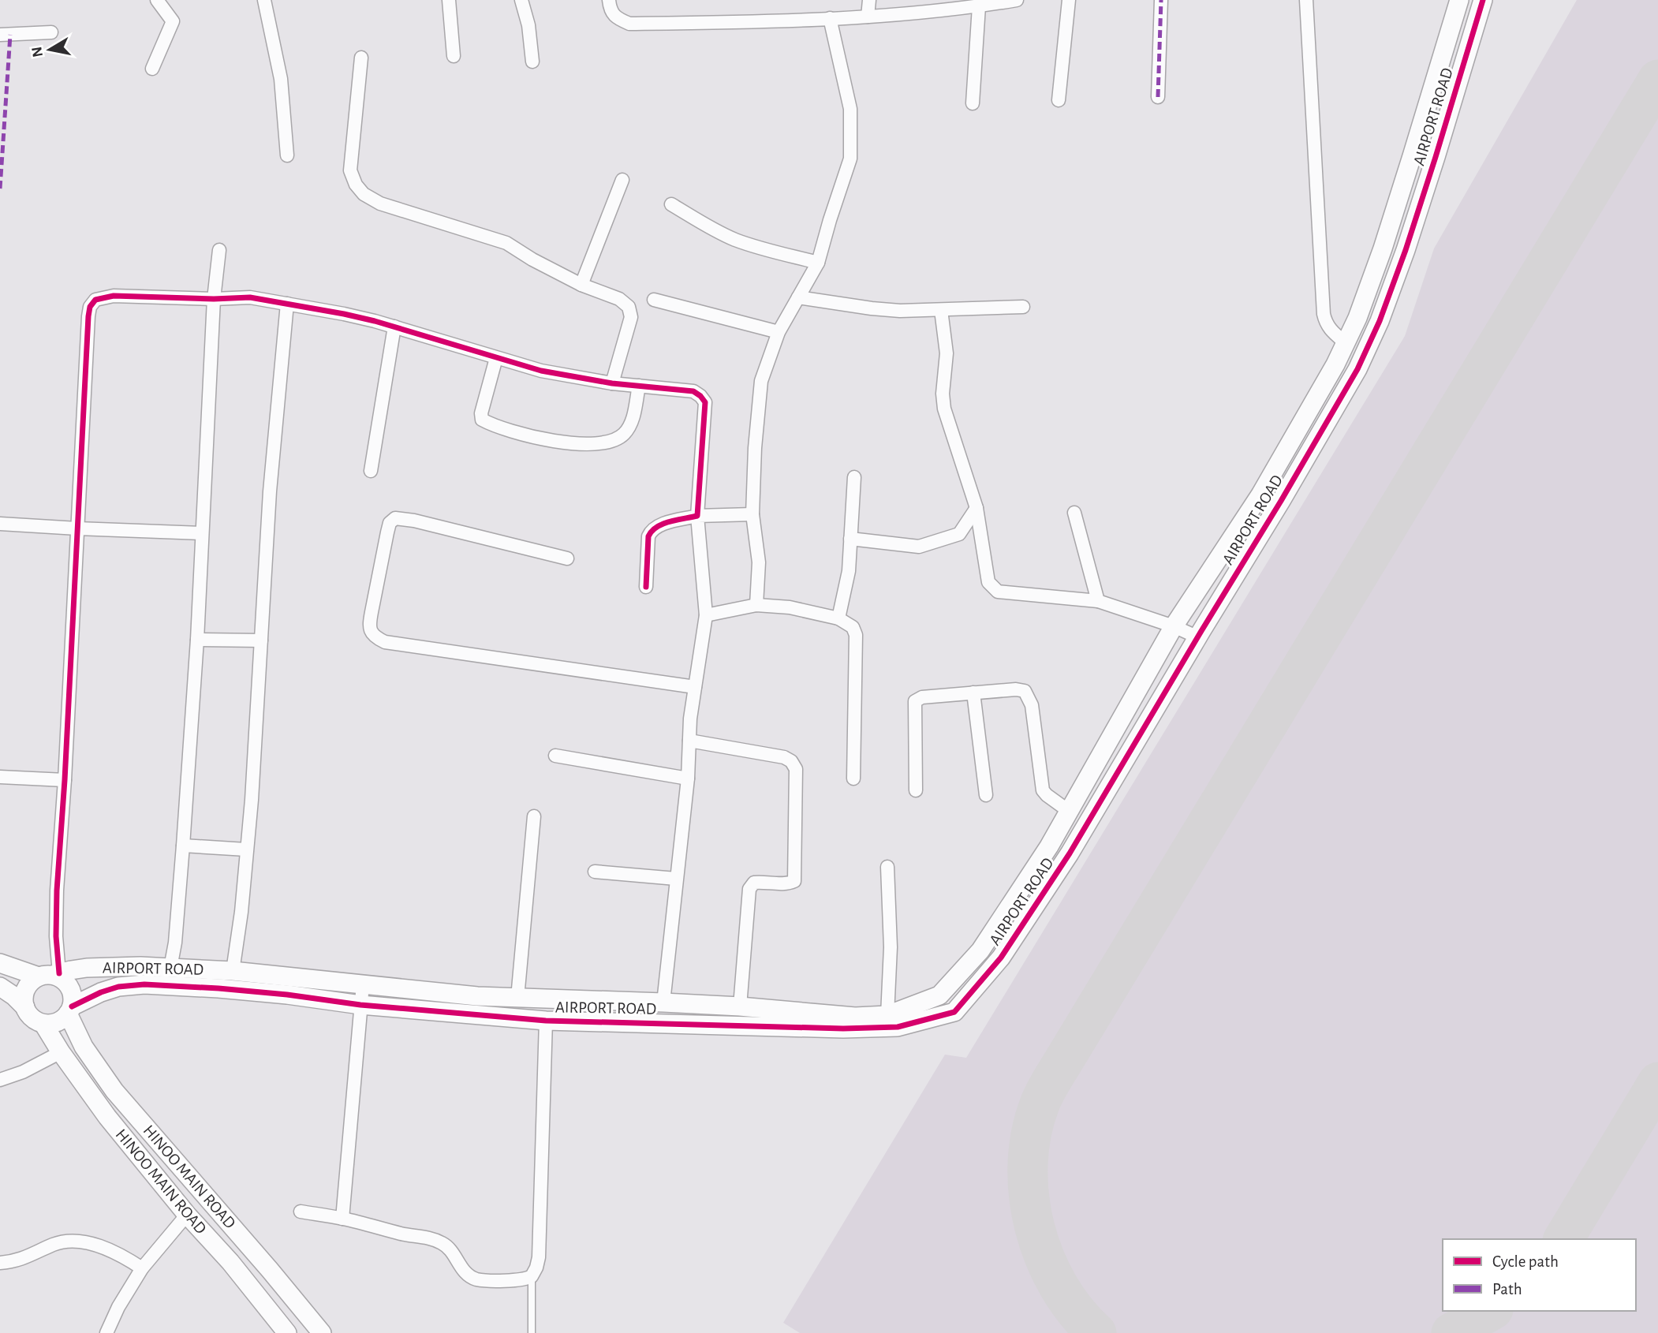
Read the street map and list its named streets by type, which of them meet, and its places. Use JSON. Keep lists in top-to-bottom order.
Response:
{
  "streets": {
    "street": ["AIRPORT ROAD", "HINOO MAIN ROAD"]
  },
  "crossings": [
    ["AIRPORT ROAD", "HINOO MAIN ROAD"]
  ],
  "legend": ["Cycle path", "Path"],
  "north": "left"
}
